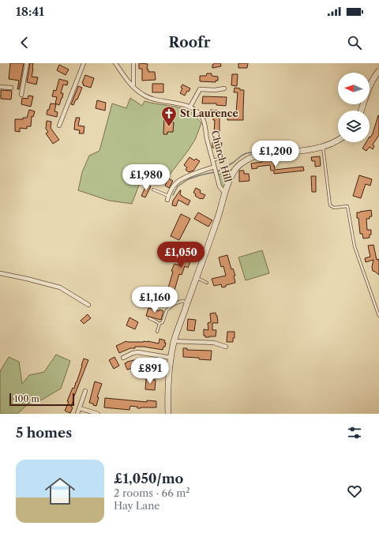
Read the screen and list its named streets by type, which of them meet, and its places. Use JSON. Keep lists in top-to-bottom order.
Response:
{
  "streets": {
    "street": ["Church Hill"]
  },
  "places": {
    "church": ["St Laurence"]
  },
  "scale_bar": "100 m",
  "north": "left",
  "page": {
    "status": "18:41",
    "header": "Roofr",
    "price": [
      "£1,200",
      "£1,980",
      "£1,050",
      "£1,160",
      "£891"
    ],
    "scale": "100 m",
    "heading": "5 homes",
    "list": [
      {
        "name": "£1,050/mo",
        "note": "2 rooms · 66 m² · Hay Lane"
      }
    ]
  }
}
